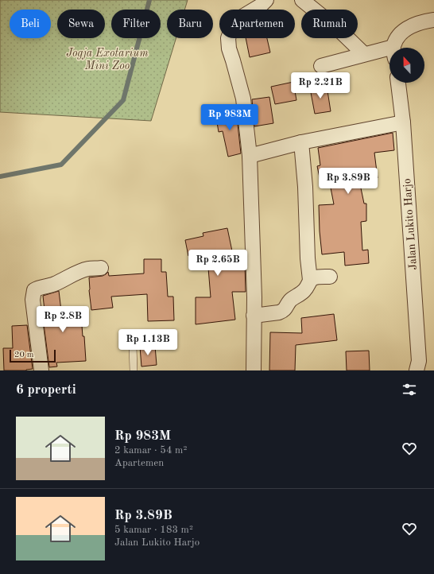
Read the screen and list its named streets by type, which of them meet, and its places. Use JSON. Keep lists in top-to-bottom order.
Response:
{
  "streets": {
    "street": ["Jalan Lukito Harjo"]
  },
  "parks": ["Jogja Exotarium Mini Zoo"],
  "scale_bar": "20 m",
  "north": "top",
  "page": {
    "chip": [
      "Beli",
      "Sewa",
      "Filter",
      "Baru",
      "Apartemen",
      "Rumah"
    ],
    "price": [
      "Rp 2.21B",
      "Rp 983M",
      "Rp 3.89B",
      "Rp 2.65B",
      "Rp 2.8B",
      "Rp 1.13B"
    ],
    "scale": "20 m",
    "heading": "6 properti",
    "list": [
      {
        "name": "Rp 983M",
        "note": "2 kamar · 54 m² · Apartemen"
      },
      {
        "name": "Rp 3.89B",
        "note": "5 kamar · 183 m² · Jalan Lukito Harjo"
      }
    ]
  }
}
